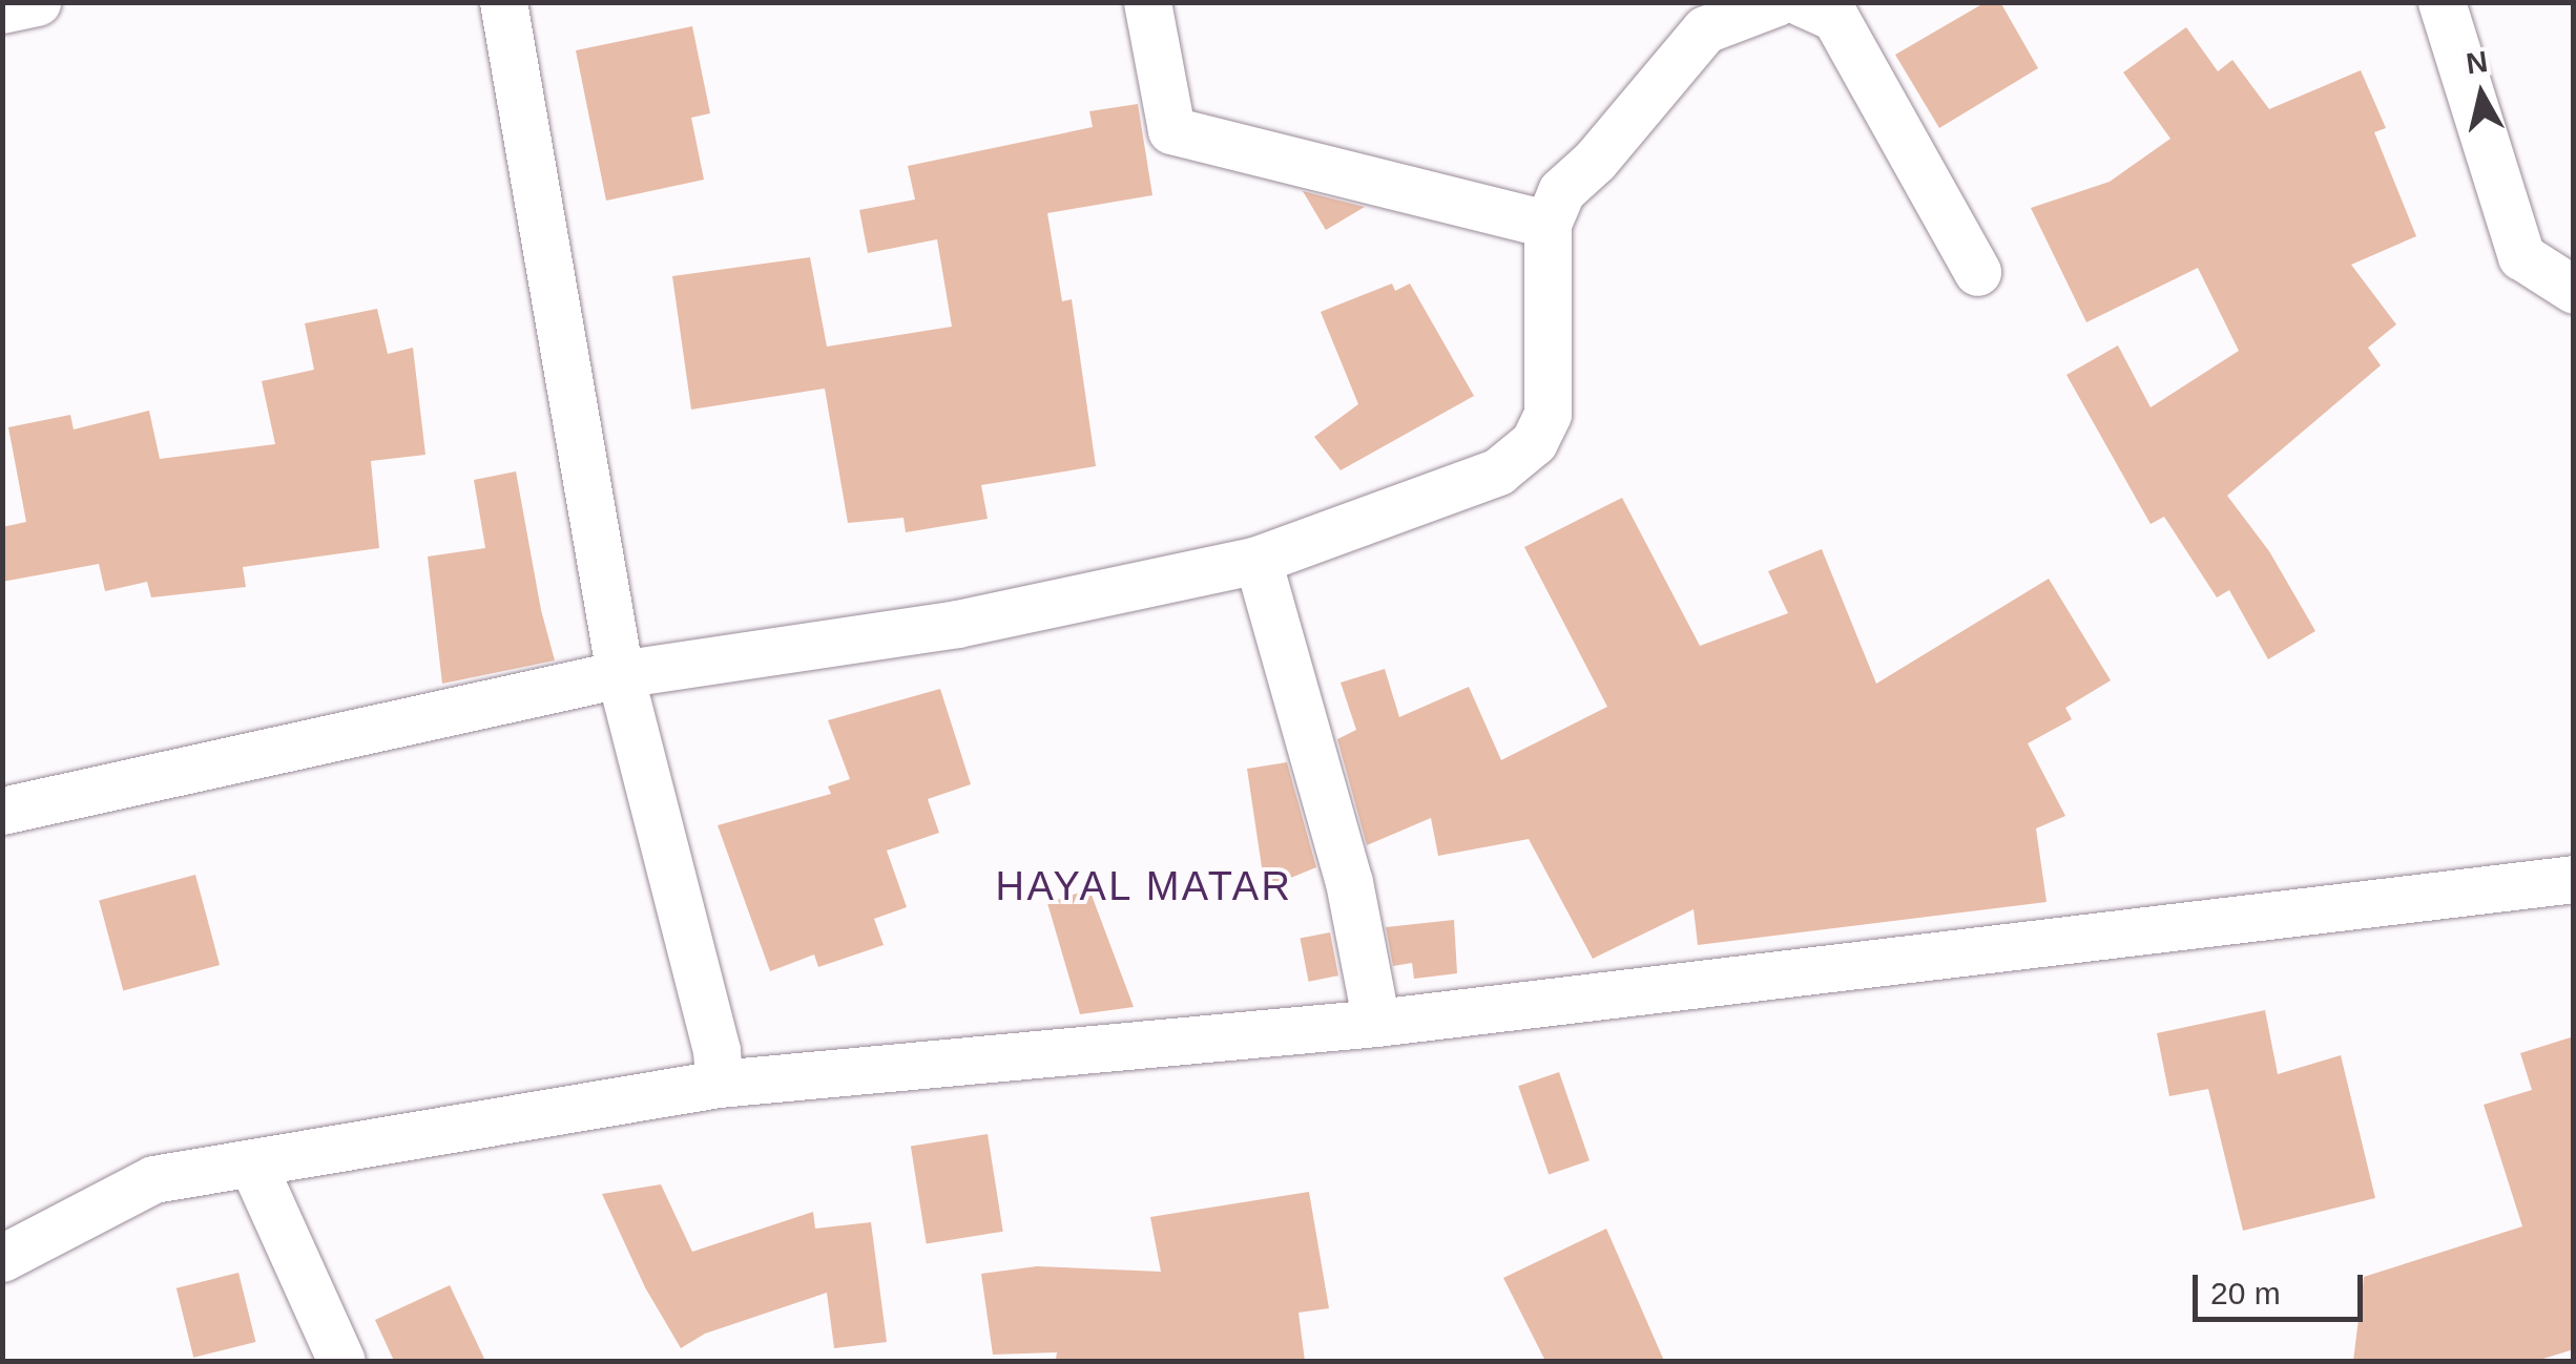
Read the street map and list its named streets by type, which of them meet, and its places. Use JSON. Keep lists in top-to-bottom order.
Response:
{
  "districts": ["HAYAL MATAR"],
  "scale_bar": "20 m",
  "north": "top"
}
